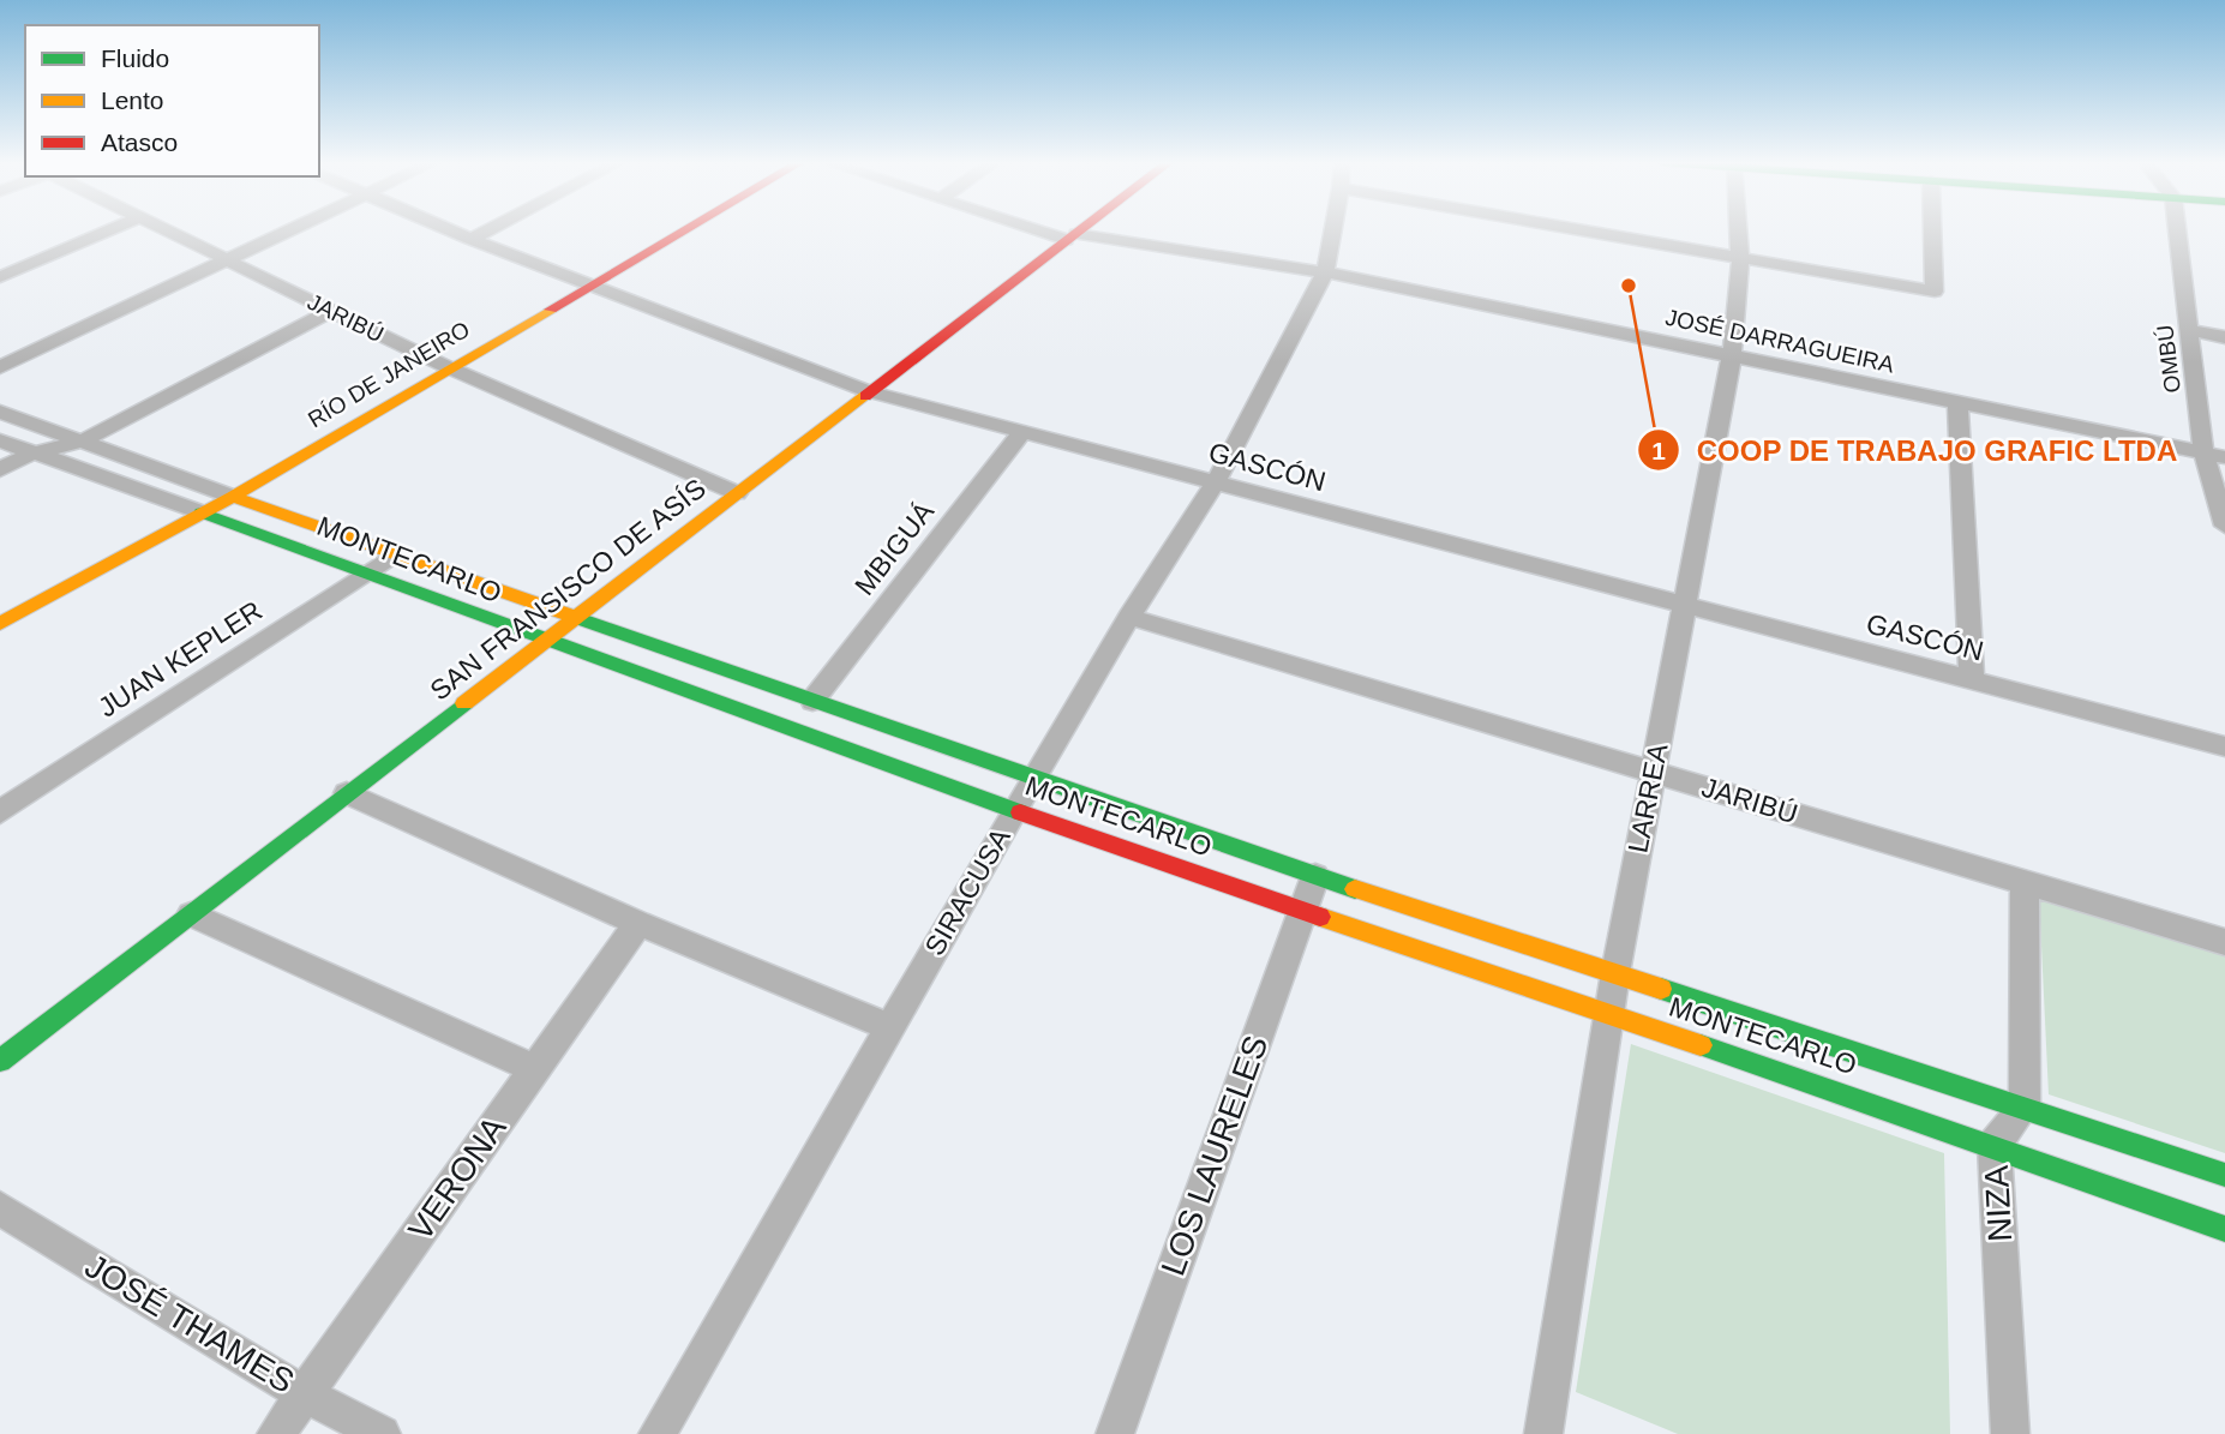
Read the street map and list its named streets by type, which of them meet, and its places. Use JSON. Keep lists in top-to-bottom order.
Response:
{
  "streets": {
    "main road": ["RÍO DE JANEIRO", "MONTECARLO", "SAN FRANSISCO DE ASÍS"],
    "street": [
      "JARIBÚ",
      "JOSÉ DARRAGUEIRA",
      "OMBÚ",
      "GASCÓN",
      "MBIGUÁ",
      "JUAN KEPLER",
      "LARREA",
      "SIRACUSA",
      "LOS LAURELES",
      "VERONA",
      "NIZA",
      "JOSÉ THAMES"
    ]
  },
  "crossings": [
    ["JARIBÚ", "RÍO DE JANEIRO"],
    ["JARIBÚ", "SAN FRANSISCO DE ASÍS"],
    ["JARIBÚ", "LARREA"],
    ["JARIBÚ", "SIRACUSA"],
    ["JOSÉ DARRAGUEIRA", "OMBÚ"],
    ["JOSÉ DARRAGUEIRA", "SAN FRANSISCO DE ASÍS"],
    ["JOSÉ DARRAGUEIRA", "LARREA"],
    ["JOSÉ DARRAGUEIRA", "SIRACUSA"],
    ["RÍO DE JANEIRO", "GASCÓN"],
    ["RÍO DE JANEIRO", "MONTECARLO"],
    ["GASCÓN", "MBIGUÁ"],
    ["GASCÓN", "SAN FRANSISCO DE ASÍS"],
    ["GASCÓN", "LARREA"],
    ["GASCÓN", "SIRACUSA"],
    ["MBIGUÁ", "MONTECARLO"],
    ["MONTECARLO", "SAN FRANSISCO DE ASÍS"],
    ["MONTECARLO", "JUAN KEPLER"],
    ["MONTECARLO", "LARREA"],
    ["MONTECARLO", "SIRACUSA"],
    ["MONTECARLO", "LOS LAURELES"],
    ["MONTECARLO", "NIZA"],
    ["VERONA", "JOSÉ THAMES"]
  ],
  "places": ["COOP DE TRABAJO GRAFIC LTDA"],
  "legend": ["Fluido", "Lento", "Atasco"]
}
